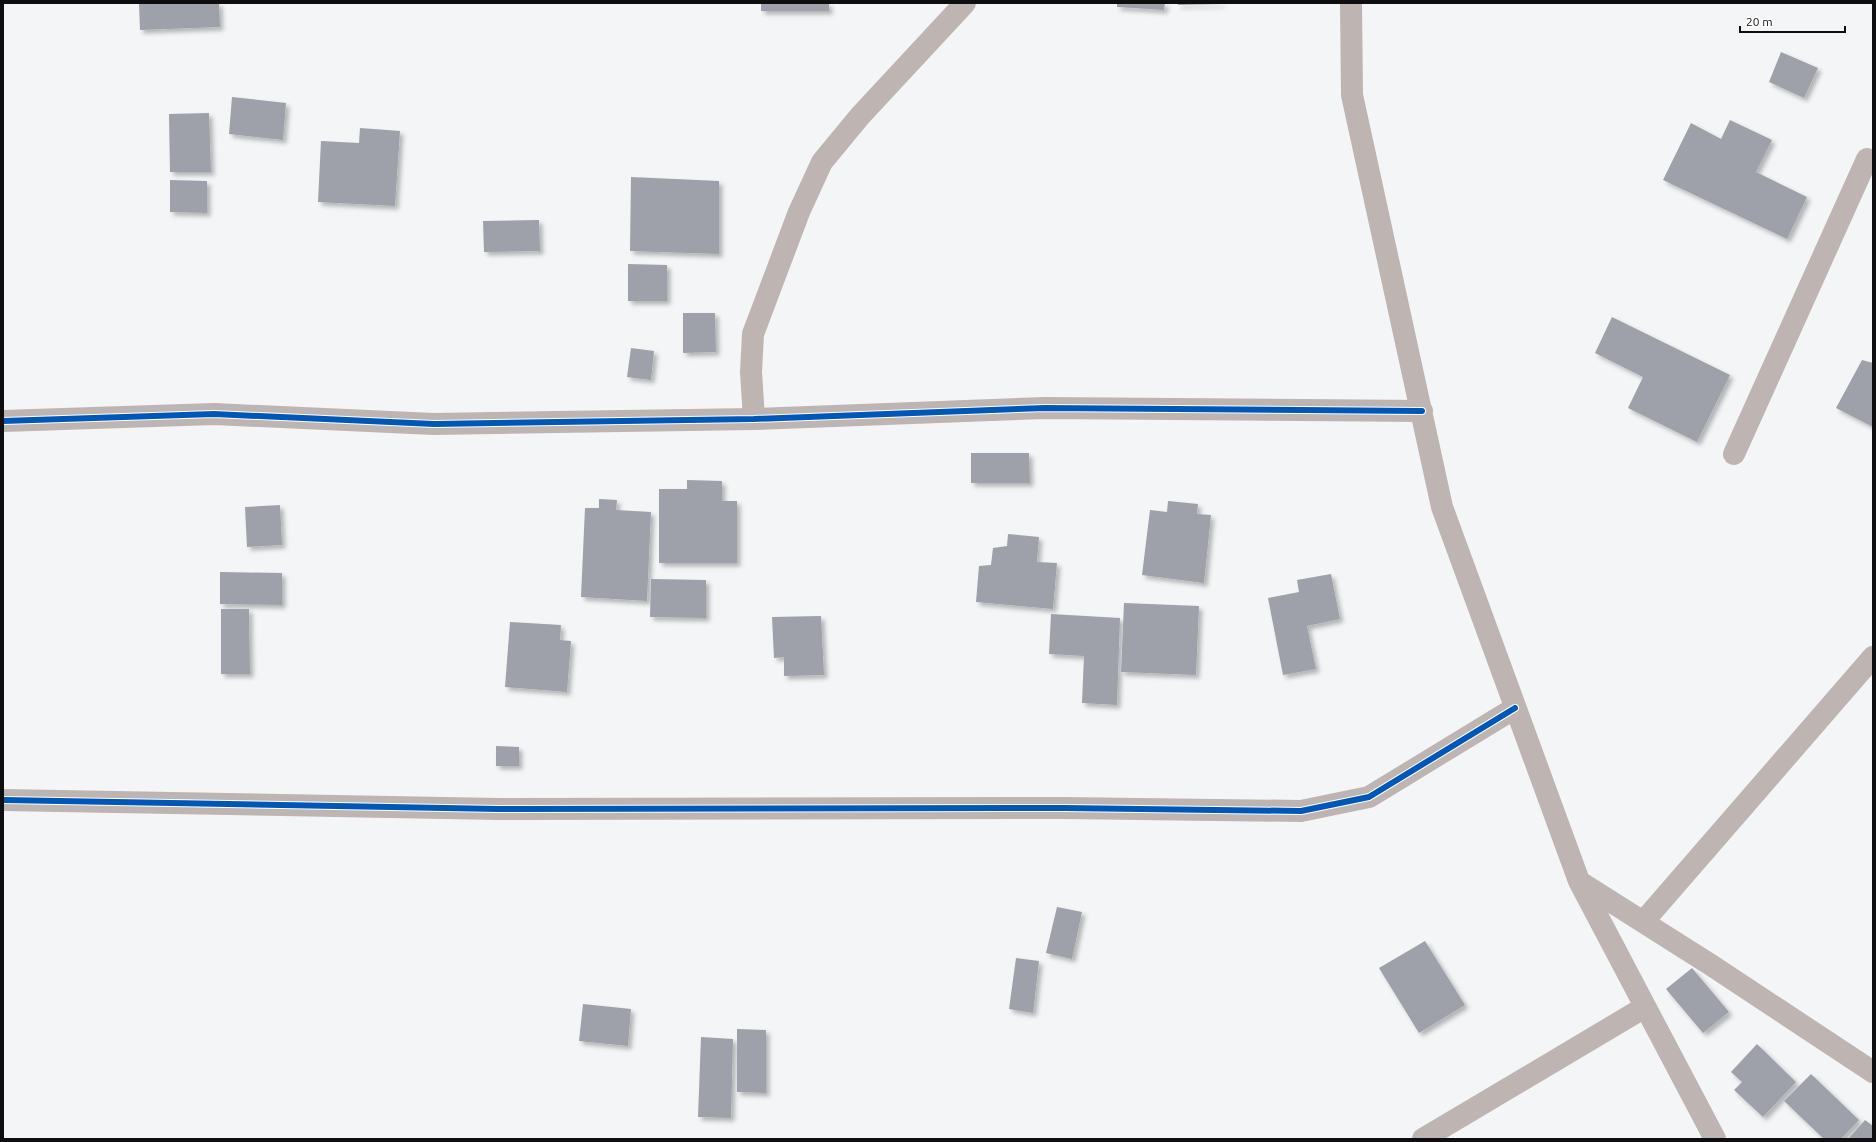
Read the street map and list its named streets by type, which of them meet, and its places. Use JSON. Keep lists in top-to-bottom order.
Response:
{
  "scale_bar": "20 m"
}
